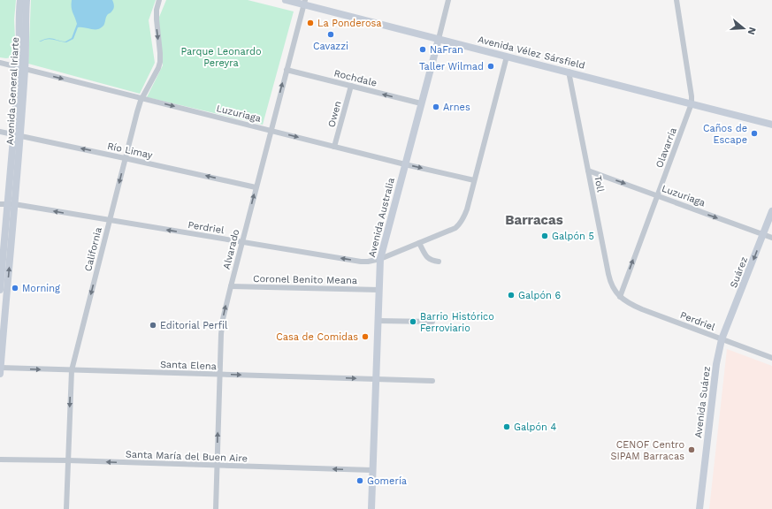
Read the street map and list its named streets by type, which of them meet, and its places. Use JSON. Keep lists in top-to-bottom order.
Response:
{
  "streets": {
    "main road": [
      "Avenida Vélez Sársfield",
      "Avenida General Iriarte",
      "Avenida Australia",
      "Suárez",
      "Avenida Suárez"
    ],
    "street": [
      "Rochdale",
      "Luzuriaga",
      "Owen",
      "Olavarría",
      "Río Limay",
      "Toll",
      "Perdriel",
      "California",
      "Alvarado",
      "Coronel Benito Meana",
      "Santa Elena",
      "Santa María del Buen Aire"
    ]
  },
  "crossings": [
    ["Avenida Vélez Sársfield", "Olavarría"],
    ["Avenida Vélez Sársfield", "Toll"],
    ["Avenida Vélez Sársfield", "Avenida Australia"],
    ["Avenida Vélez Sársfield", "Alvarado"],
    ["Rochdale", "Owen"],
    ["Rochdale", "Avenida Australia"],
    ["Rochdale", "Alvarado"],
    ["Avenida General Iriarte", "Luzuriaga"],
    ["Avenida General Iriarte", "Río Limay"],
    ["Avenida General Iriarte", "Perdriel"],
    ["Avenida General Iriarte", "Santa Elena"],
    ["Luzuriaga", "Owen"],
    ["Luzuriaga", "Olavarría"],
    ["Luzuriaga", "Toll"],
    ["Luzuriaga", "Avenida Australia"],
    ["Luzuriaga", "Perdriel"],
    ["Luzuriaga", "California"],
    ["Luzuriaga", "Alvarado"],
    ["Luzuriaga", "Suárez"],
    ["Olavarría", "Toll"],
    ["Olavarría", "Perdriel"],
    ["Río Limay", "California"],
    ["Río Limay", "Alvarado"],
    ["Toll", "Perdriel"],
    ["Avenida Australia", "Perdriel"],
    ["Avenida Australia", "Coronel Benito Meana"],
    ["Avenida Australia", "Santa Elena"],
    ["Avenida Australia", "Santa María del Buen Aire"],
    ["Perdriel", "California"],
    ["Perdriel", "Alvarado"],
    ["Perdriel", "Suárez"],
    ["Perdriel", "Avenida Suárez"],
    ["California", "Santa Elena"],
    ["California", "Santa María del Buen Aire"],
    ["Alvarado", "Coronel Benito Meana"],
    ["Alvarado", "Santa Elena"],
    ["Alvarado", "Santa María del Buen Aire"],
    ["Suárez", "Avenida Suárez"]
  ],
  "one_way": [
    "Rochdale",
    "Luzuriaga",
    "Río Limay",
    "Perdriel",
    "California",
    "Alvarado",
    "Suárez",
    "Santa Elena",
    "Santa María del Buen Aire"
  ],
  "districts": ["Barracas"],
  "parks": ["Parque Leonardo Pereyra"],
  "places": [
    "La Ponderosa",
    "Cavazzi",
    "NaFran",
    "Taller Wilmad",
    "Arnes",
    "Caños de Escape",
    "Galpón 5",
    "Morning",
    "Galpón 6",
    "Barrio Histórico Ferroviario",
    "Editorial Perfil",
    "Casa de Comidas",
    "Galpón 4",
    "CENOF Centro SIPAM Barracas",
    "Gomería"
  ],
  "north": "right"
}
